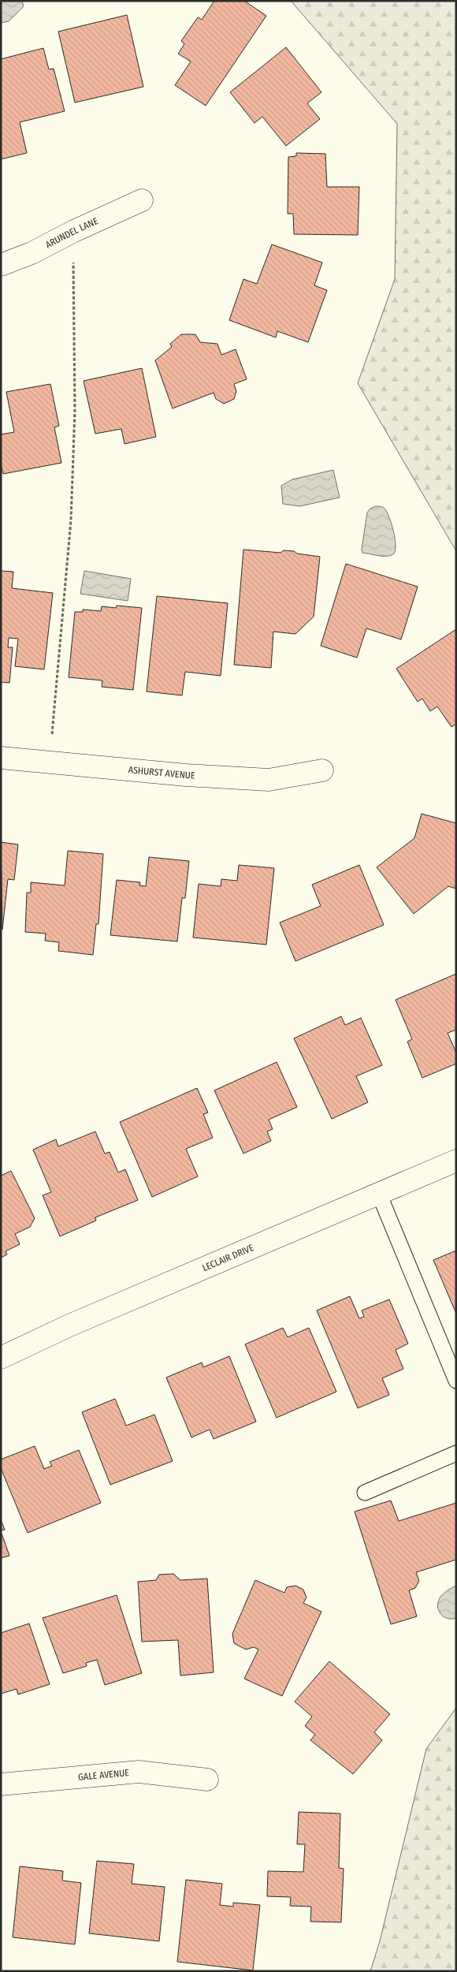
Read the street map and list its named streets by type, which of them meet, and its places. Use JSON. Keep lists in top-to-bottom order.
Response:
{
  "streets": {
    "street": [
      "ARUNDEL LANE",
      "ASHURST AVENUE",
      "LECLAIR DRIVE",
      "GALE AVENUE"
    ]
  }
}
